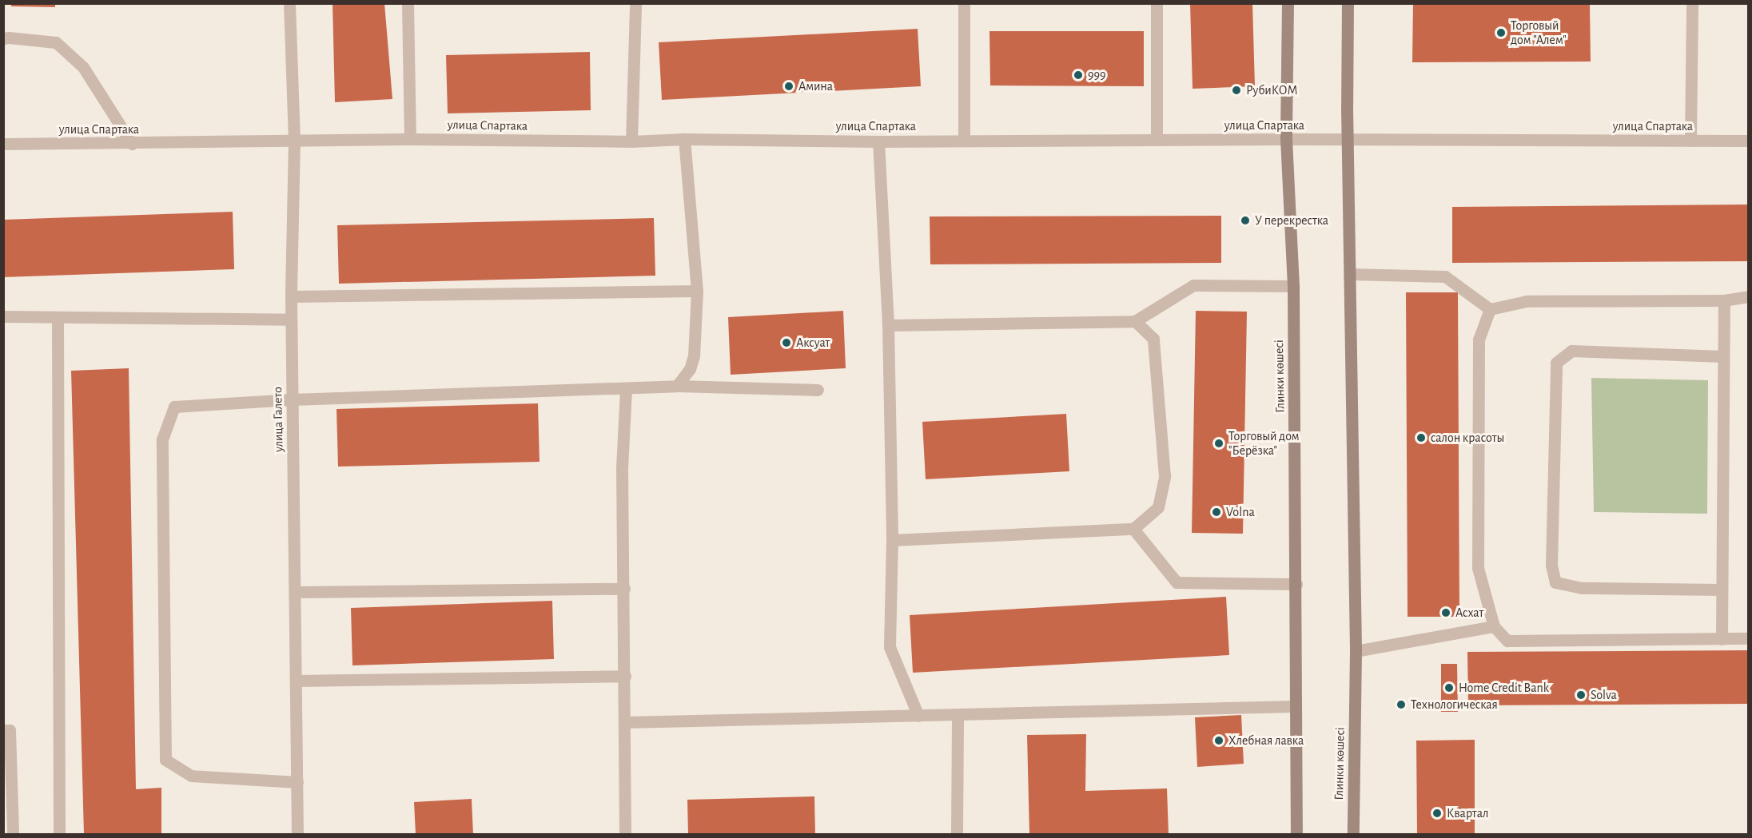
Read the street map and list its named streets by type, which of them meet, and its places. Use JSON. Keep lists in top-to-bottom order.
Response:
{
  "streets": {
    "main road": ["Глинки көшесі"],
    "street": ["улица Спартака", "улица Галето"]
  },
  "crossings": [
    ["улица Спартака", "Глинки көшесі"],
    ["улица Спартака", "улица Галето"]
  ],
  "places": [
    "Торговый дом \"Алем\"",
    "999",
    "Амина",
    "РубиКОМ",
    "У перекрестка",
    "Аксуат",
    "салон красоты",
    "Торговый дом \"Берёзка\"",
    "Volna",
    "Асхат",
    "Home Credit Bank",
    "Solva",
    "Технологическая",
    "Хлебная лавка",
    "Квартал"
  ]
}
